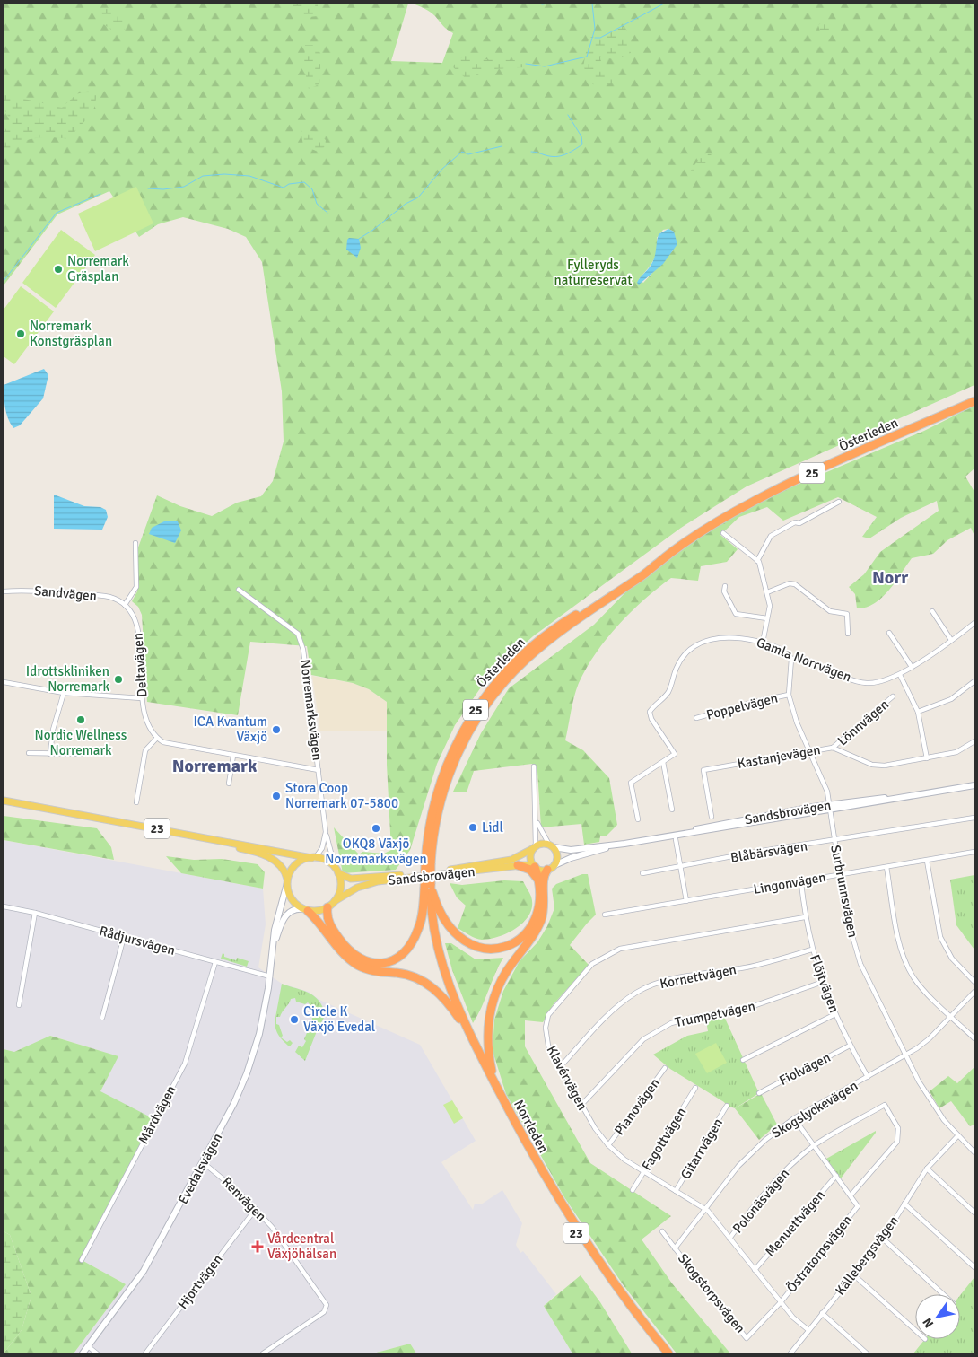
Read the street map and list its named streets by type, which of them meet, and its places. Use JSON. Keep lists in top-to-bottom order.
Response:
{
  "streets": {
    "highway": [
      "Österleden",
      "25",
      "23",
      "Norrleden"
    ],
    "main road": ["Sandsbrovägen"],
    "street": [
      "Sandvägen",
      "Gamla Norrvägen",
      "Deltavägen",
      "Poppelvägen",
      "Norremarksvägen",
      "Lönnvägen",
      "Kastanjevägen",
      "Blåbärsvägen",
      "Lingonvägen",
      "Surbrunnsvägen",
      "Rådjursvägen",
      "Kornettvägen",
      "Flöjtvägen",
      "Trumpetvägen",
      "Fiolvägen",
      "Klavérvägen",
      "Pianovägen",
      "Skogslyckevägen",
      "Mårdvägen",
      "Fagottvägen",
      "Gitarrvägen",
      "Evedalsvägen",
      "Renvägen",
      "Polonäsvägen",
      "Menuettvägen",
      "Östratorpsvägen",
      "Källebergsvägen",
      "Hjortvägen",
      "Skogstorpsvägen"
    ]
  },
  "crossings": [
    ["Österleden", "Norrleden"],
    ["Sandvägen", "Deltavägen"],
    ["Gamla Norrvägen", "Surbrunnsvägen"],
    ["Poppelvägen", "Surbrunnsvägen"],
    ["Norremarksvägen", "Sandsbrovägen"],
    ["Norremarksvägen", "23"],
    ["Norremarksvägen", "Evedalsvägen"],
    ["Lönnvägen", "Kastanjevägen"],
    ["Kastanjevägen", "Surbrunnsvägen"],
    ["Sandsbrovägen", "23"],
    ["Sandsbrovägen", "Surbrunnsvägen"],
    ["Sandsbrovägen", "Evedalsvägen"],
    ["23", "Norrleden"],
    ["23", "Evedalsvägen"],
    ["Blåbärsvägen", "Surbrunnsvägen"],
    ["Lingonvägen", "Surbrunnsvägen"],
    ["Lingonvägen", "Flöjtvägen"],
    ["Surbrunnsvägen", "Skogslyckevägen"],
    ["Surbrunnsvägen", "Källebergsvägen"],
    ["Rådjursvägen", "Mårdvägen"],
    ["Rådjursvägen", "Evedalsvägen"],
    ["Kornettvägen", "Flöjtvägen"],
    ["Kornettvägen", "Klavérvägen"],
    ["Flöjtvägen", "Trumpetvägen"],
    ["Flöjtvägen", "Fiolvägen"],
    ["Flöjtvägen", "Klavérvägen"],
    ["Flöjtvägen", "Skogslyckevägen"],
    ["Trumpetvägen", "Klavérvägen"],
    ["Klavérvägen", "Pianovägen"],
    ["Klavérvägen", "Skogslyckevägen"],
    ["Klavérvägen", "Fagottvägen"],
    ["Klavérvägen", "Gitarrvägen"],
    ["Klavérvägen", "Polonäsvägen"],
    ["Klavérvägen", "Menuettvägen"],
    ["Klavérvägen", "Östratorpsvägen"],
    ["Klavérvägen", "Källebergsvägen"],
    ["Klavérvägen", "Skogstorpsvägen"],
    ["Skogslyckevägen", "Östratorpsvägen"],
    ["Skogslyckevägen", "Skogstorpsvägen"],
    ["Evedalsvägen", "Renvägen"],
    ["Renvägen", "Hjortvägen"],
    ["Polonäsvägen", "Östratorpsvägen"],
    ["Menuettvägen", "Östratorpsvägen"],
    ["Östratorpsvägen", "Skogstorpsvägen"]
  ],
  "districts": ["Norr", "Norremark"],
  "parks": ["Fylleryds naturreservat"],
  "places": {
    "other": [
      "Norremark Gräsplan",
      "Norremark Konstgräsplan",
      "Idrottskliniken Norremark",
      "Nordic Wellness Norremark",
      "ICA Kvantum Växjö",
      "Stora Coop Norremark 07-5800",
      "Lidl",
      "OKQ8 Växjö Norremarksvägen",
      "Circle K Växjö Evedal"
    ],
    "health": ["Vårdcentral Växjöhälsan"]
  },
  "north": "bottom left"
}
